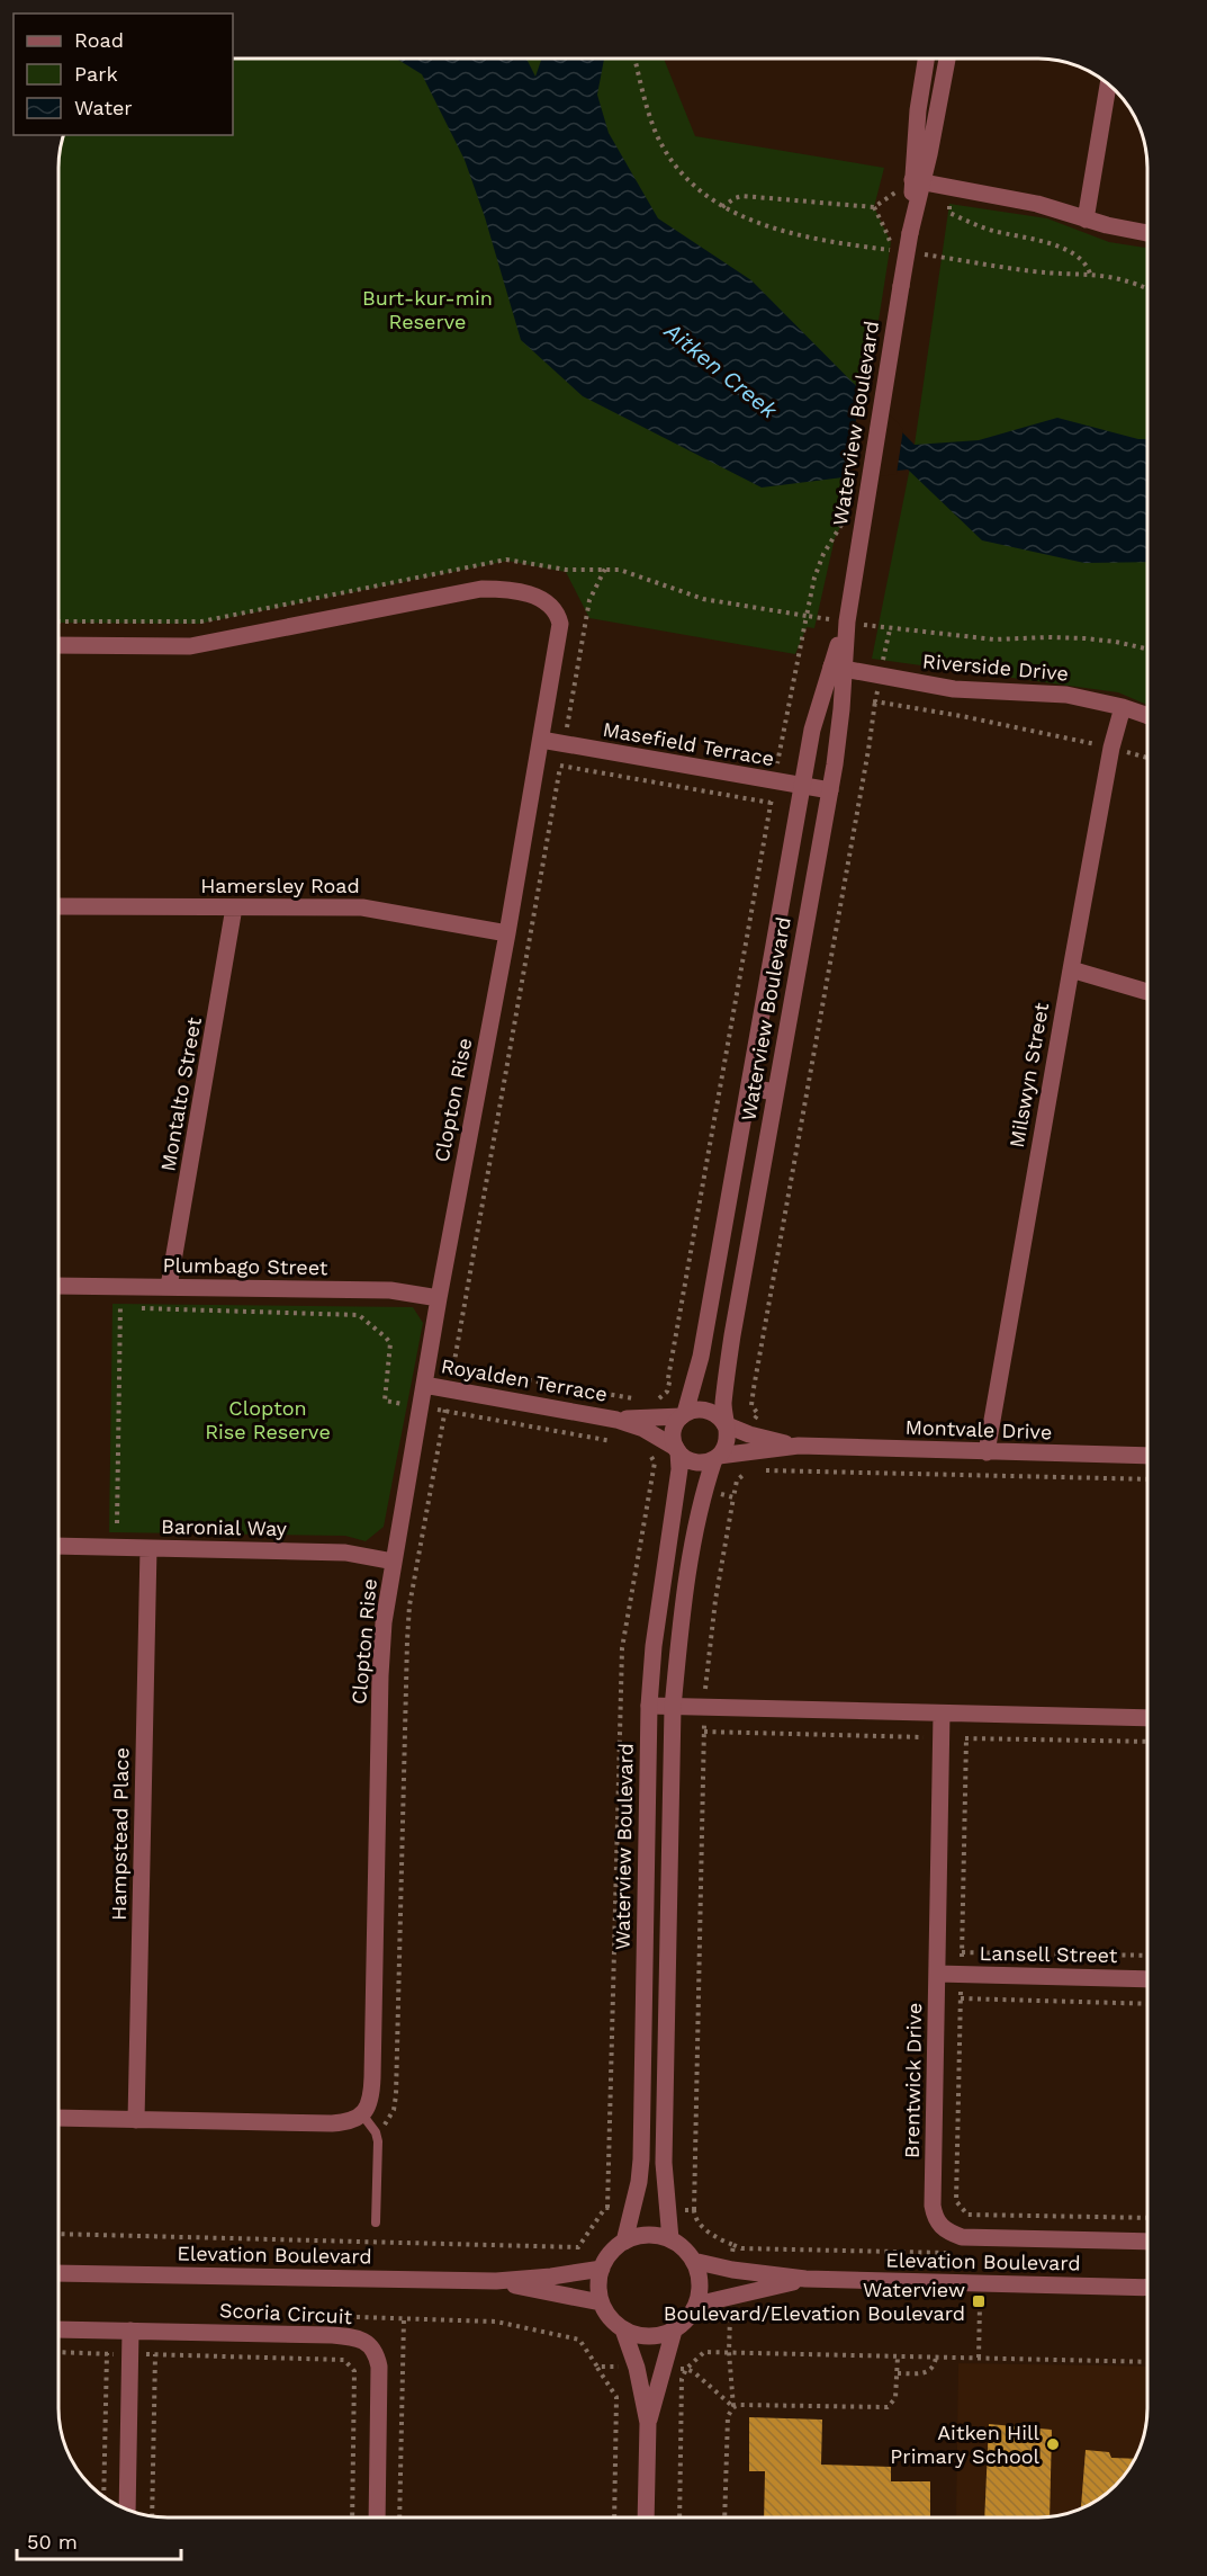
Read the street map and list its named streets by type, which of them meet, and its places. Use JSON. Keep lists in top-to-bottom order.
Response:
{
  "streets": {
    "street": [
      "Waterview Boulevard",
      "Riverside Drive",
      "Masefield Terrace",
      "Hamersley Road",
      "Milswyn Street",
      "Montalto Street",
      "Clopton Rise",
      "Plumbago Street",
      "Royalden Terrace",
      "Montvale Drive",
      "Baronial Way",
      "Hampstead Place",
      "Lansell Street",
      "Brentwick Drive",
      "Elevation Boulevard",
      "Scoria Circuit"
    ]
  },
  "crossings": [
    ["Waterview Boulevard", "Riverside Drive"],
    ["Waterview Boulevard", "Masefield Terrace"],
    ["Waterview Boulevard", "Royalden Terrace"],
    ["Waterview Boulevard", "Montvale Drive"],
    ["Waterview Boulevard", "Elevation Boulevard"],
    ["Riverside Drive", "Milswyn Street"],
    ["Masefield Terrace", "Clopton Rise"],
    ["Hamersley Road", "Montalto Street"],
    ["Hamersley Road", "Clopton Rise"],
    ["Milswyn Street", "Montvale Drive"],
    ["Montalto Street", "Plumbago Street"],
    ["Clopton Rise", "Plumbago Street"],
    ["Clopton Rise", "Royalden Terrace"],
    ["Clopton Rise", "Baronial Way"],
    ["Royalden Terrace", "Montvale Drive"],
    ["Baronial Way", "Hampstead Place"],
    ["Lansell Street", "Brentwick Drive"]
  ],
  "water": ["Aitken Creek"],
  "parks": ["Burt-kur-min Reserve", "Clopton Rise Reserve"],
  "places": {
    "transit": ["Waterview Boulevard/Elevation Boulevard"],
    "other": ["Aitken Hill Primary School"]
  },
  "legend": ["Road", "Park", "Water"],
  "scale_bar": "50 m"
}
